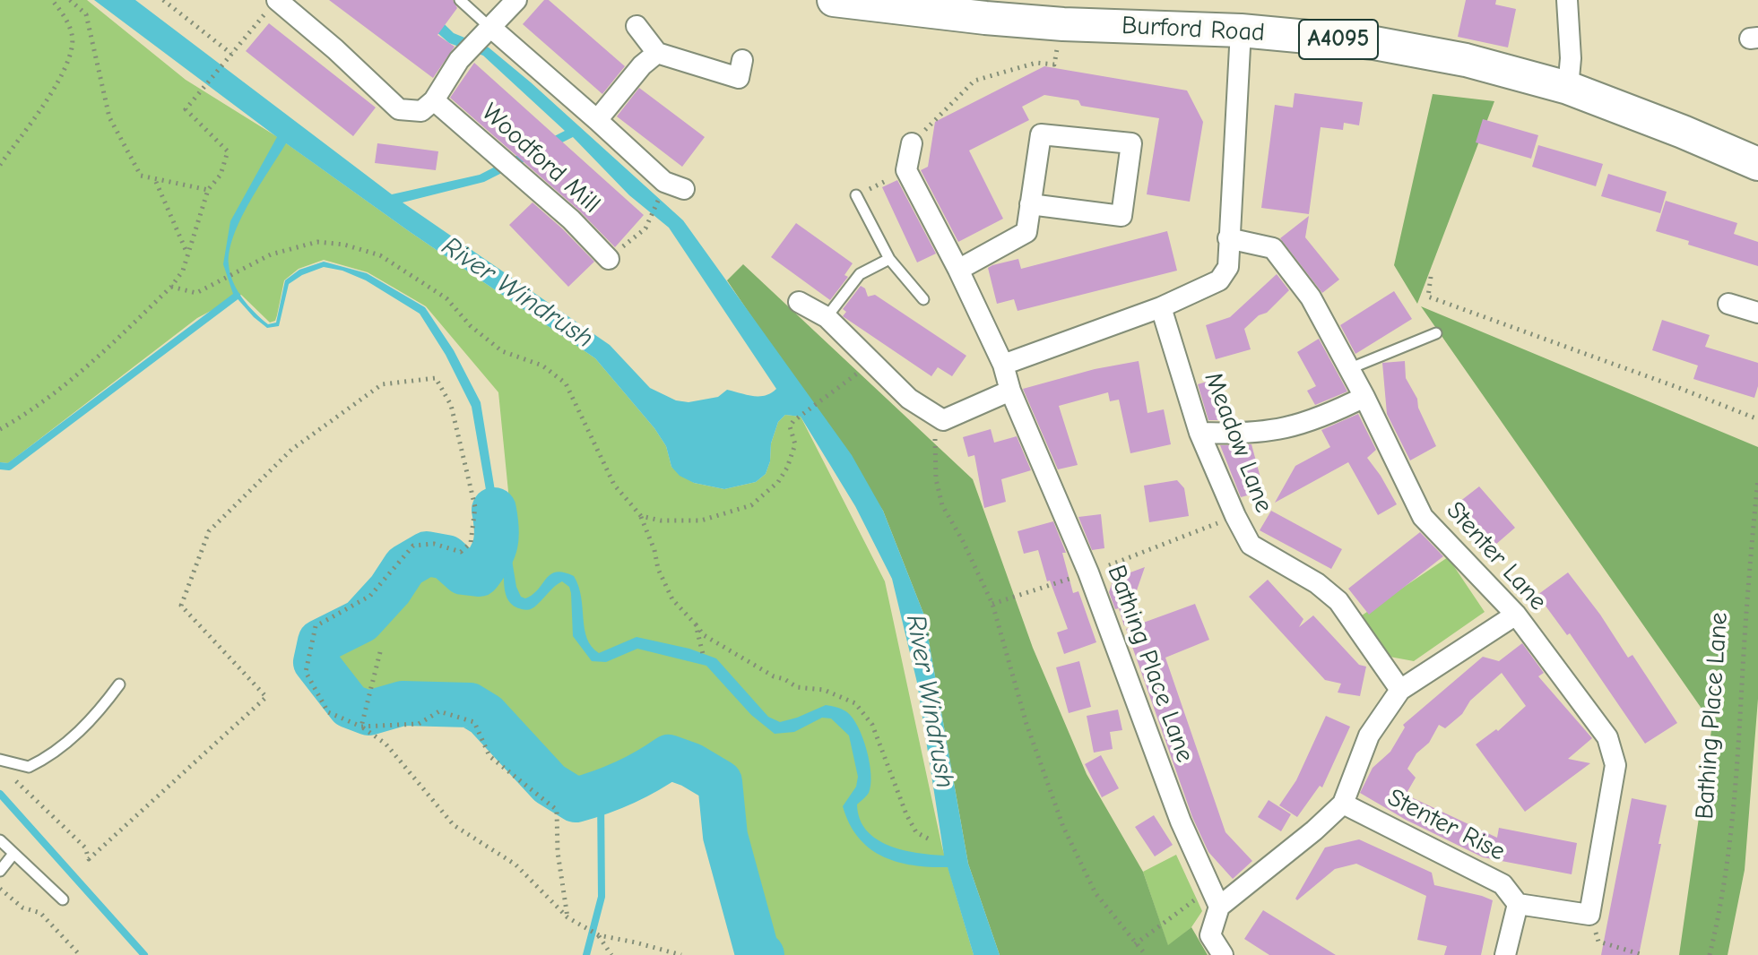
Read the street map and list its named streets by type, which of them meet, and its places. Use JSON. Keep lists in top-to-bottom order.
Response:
{
  "streets": {
    "main road": ["Burford Road", "A4095"],
    "street": [
      "Woodford Mill",
      "Meadow Lane",
      "Stenter Lane",
      "Bathing Place Lane",
      "Stenter Rise"
    ]
  },
  "crossings": [
    ["Burford Road", "A4095"]
  ],
  "water": ["River Windrush"]
}
